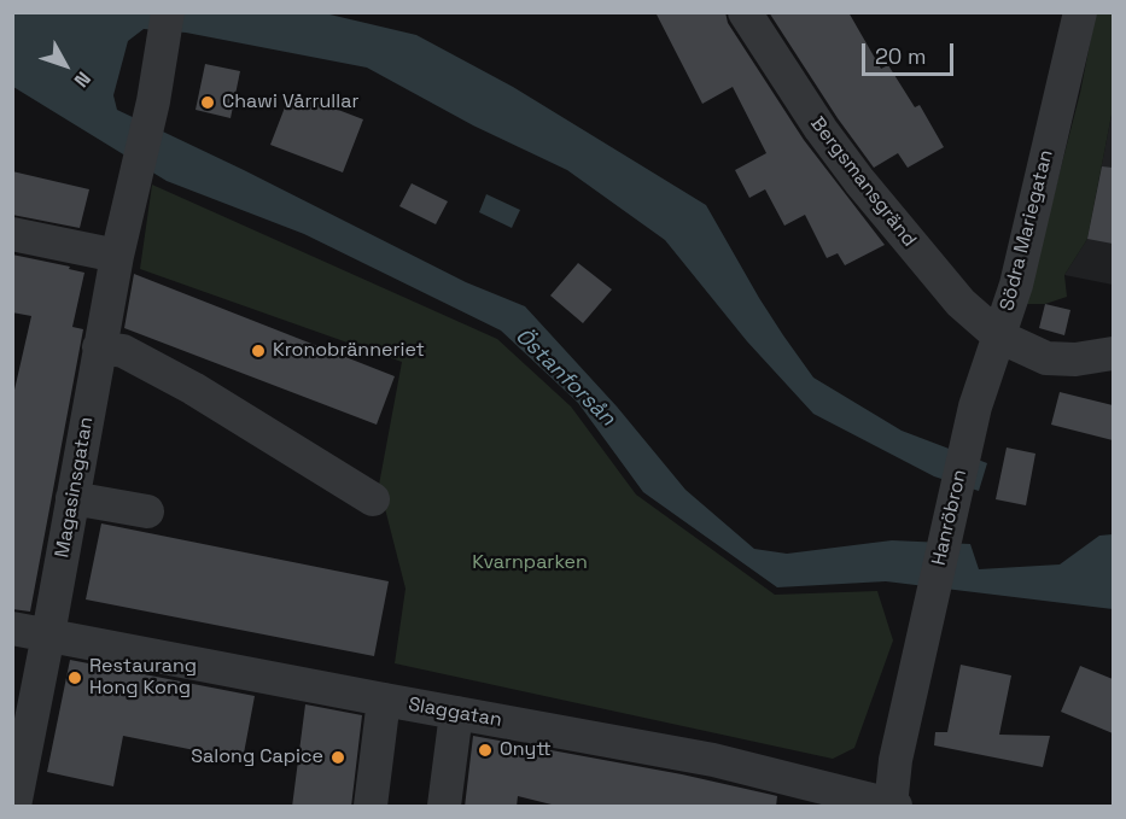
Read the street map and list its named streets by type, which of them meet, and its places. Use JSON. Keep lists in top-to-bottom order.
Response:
{
  "streets": {
    "street": [
      "Bergsmansgränd",
      "Södra Mariegatan",
      "Magasinsgatan",
      "Hanröbron",
      "Slaggatan"
    ]
  },
  "crossings": [
    ["Bergsmansgränd", "Södra Mariegatan"],
    ["Södra Mariegatan", "Hanröbron"],
    ["Magasinsgatan", "Slaggatan"],
    ["Hanröbron", "Slaggatan"]
  ],
  "water": ["Östanforsån"],
  "parks": ["Kvarnparken"],
  "places": [
    "Chawi Vårrullar",
    "Kronobränneriet",
    "Restaurang Hong Kong",
    "Onytt",
    "Salong Capice"
  ],
  "scale_bar": "20 m",
  "north": "bottom right"
}
